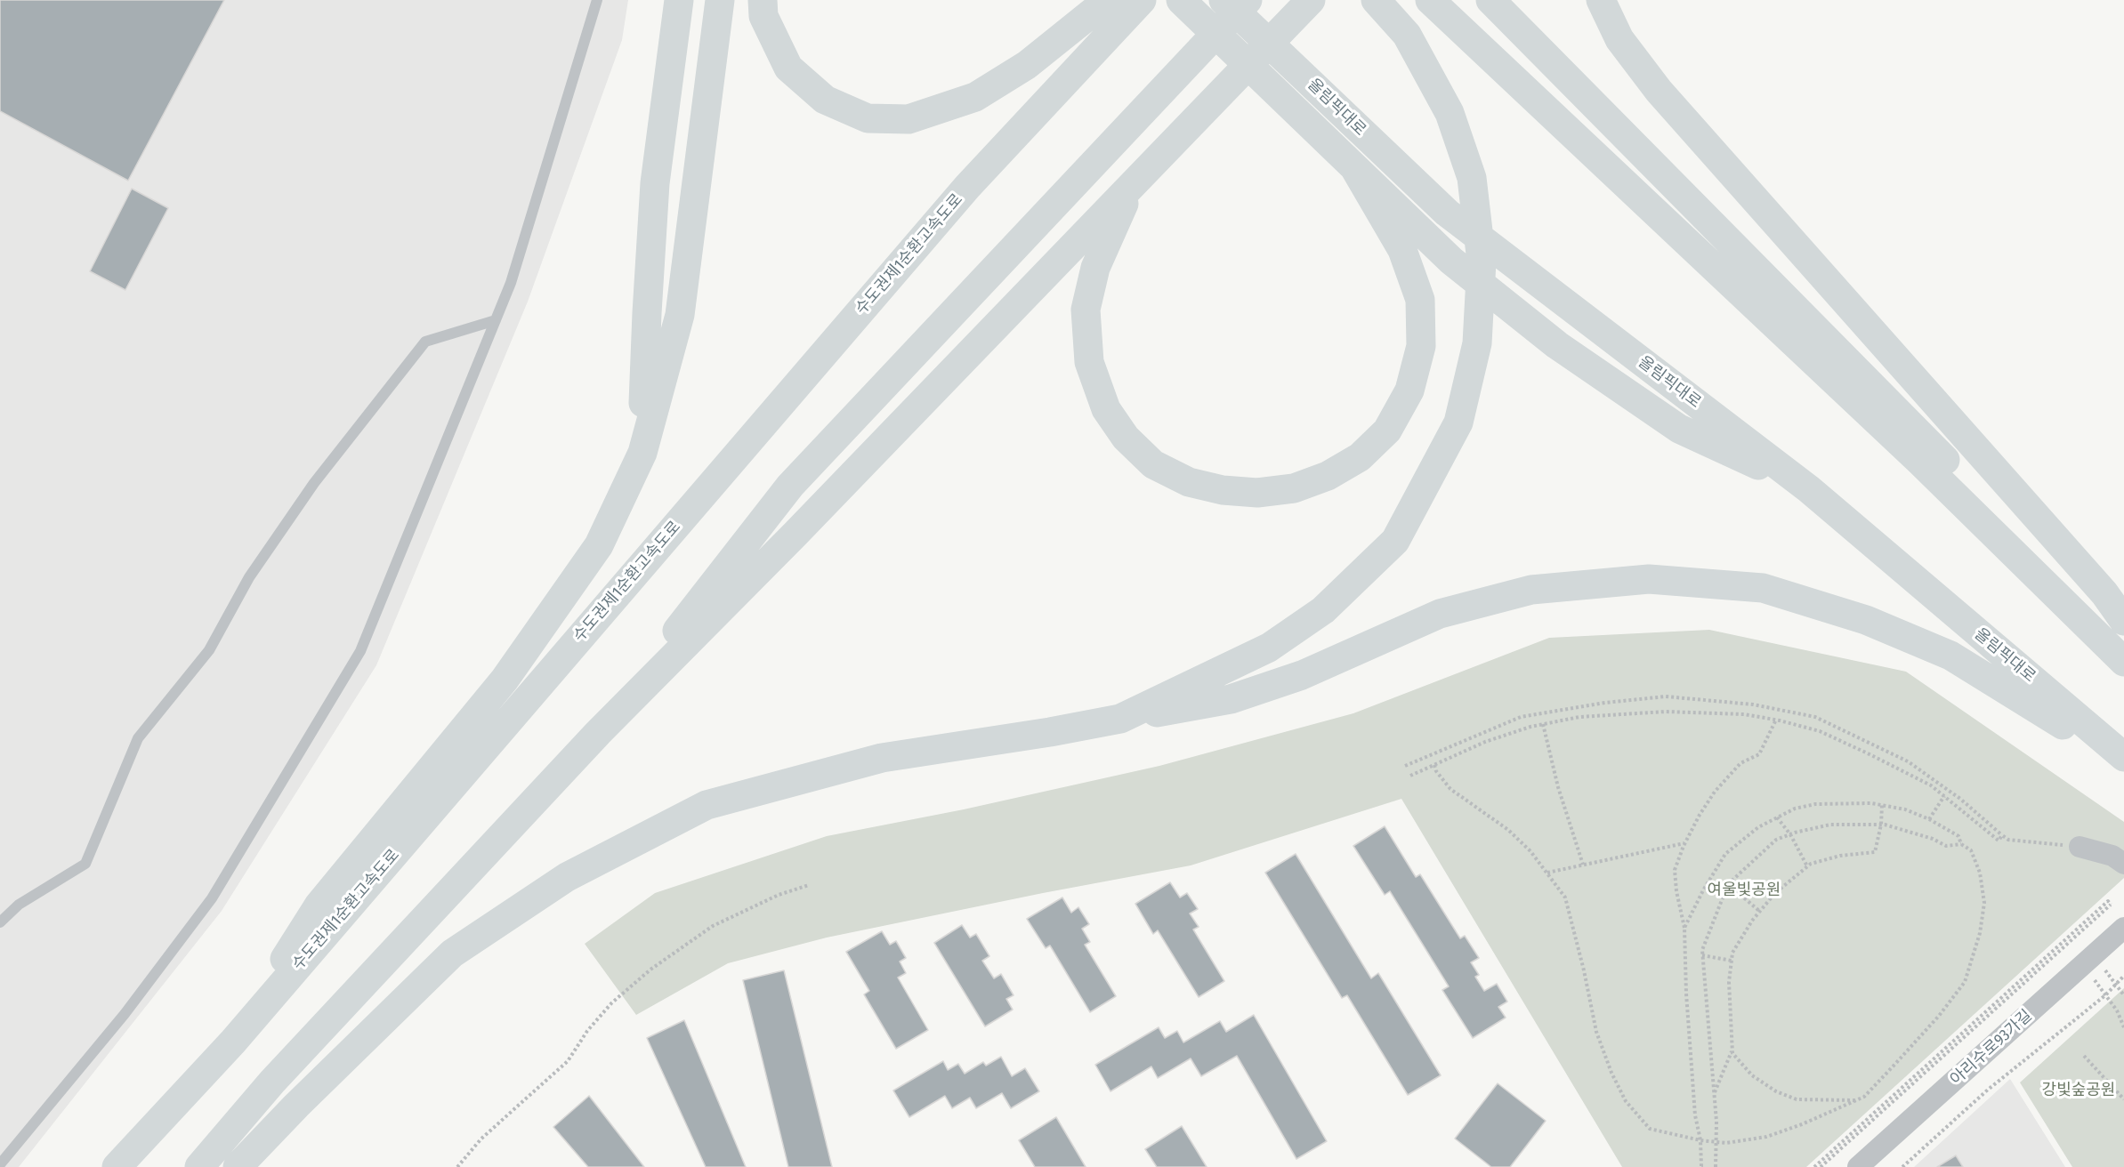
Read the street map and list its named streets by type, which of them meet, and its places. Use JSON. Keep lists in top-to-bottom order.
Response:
{
  "streets": {
    "highway": ["올림픽대로", "수도권제1순환고속도로"],
    "street": ["아리수로93가길"]
  },
  "parks": ["여울빛공원", "강빛숲공원"]
}
